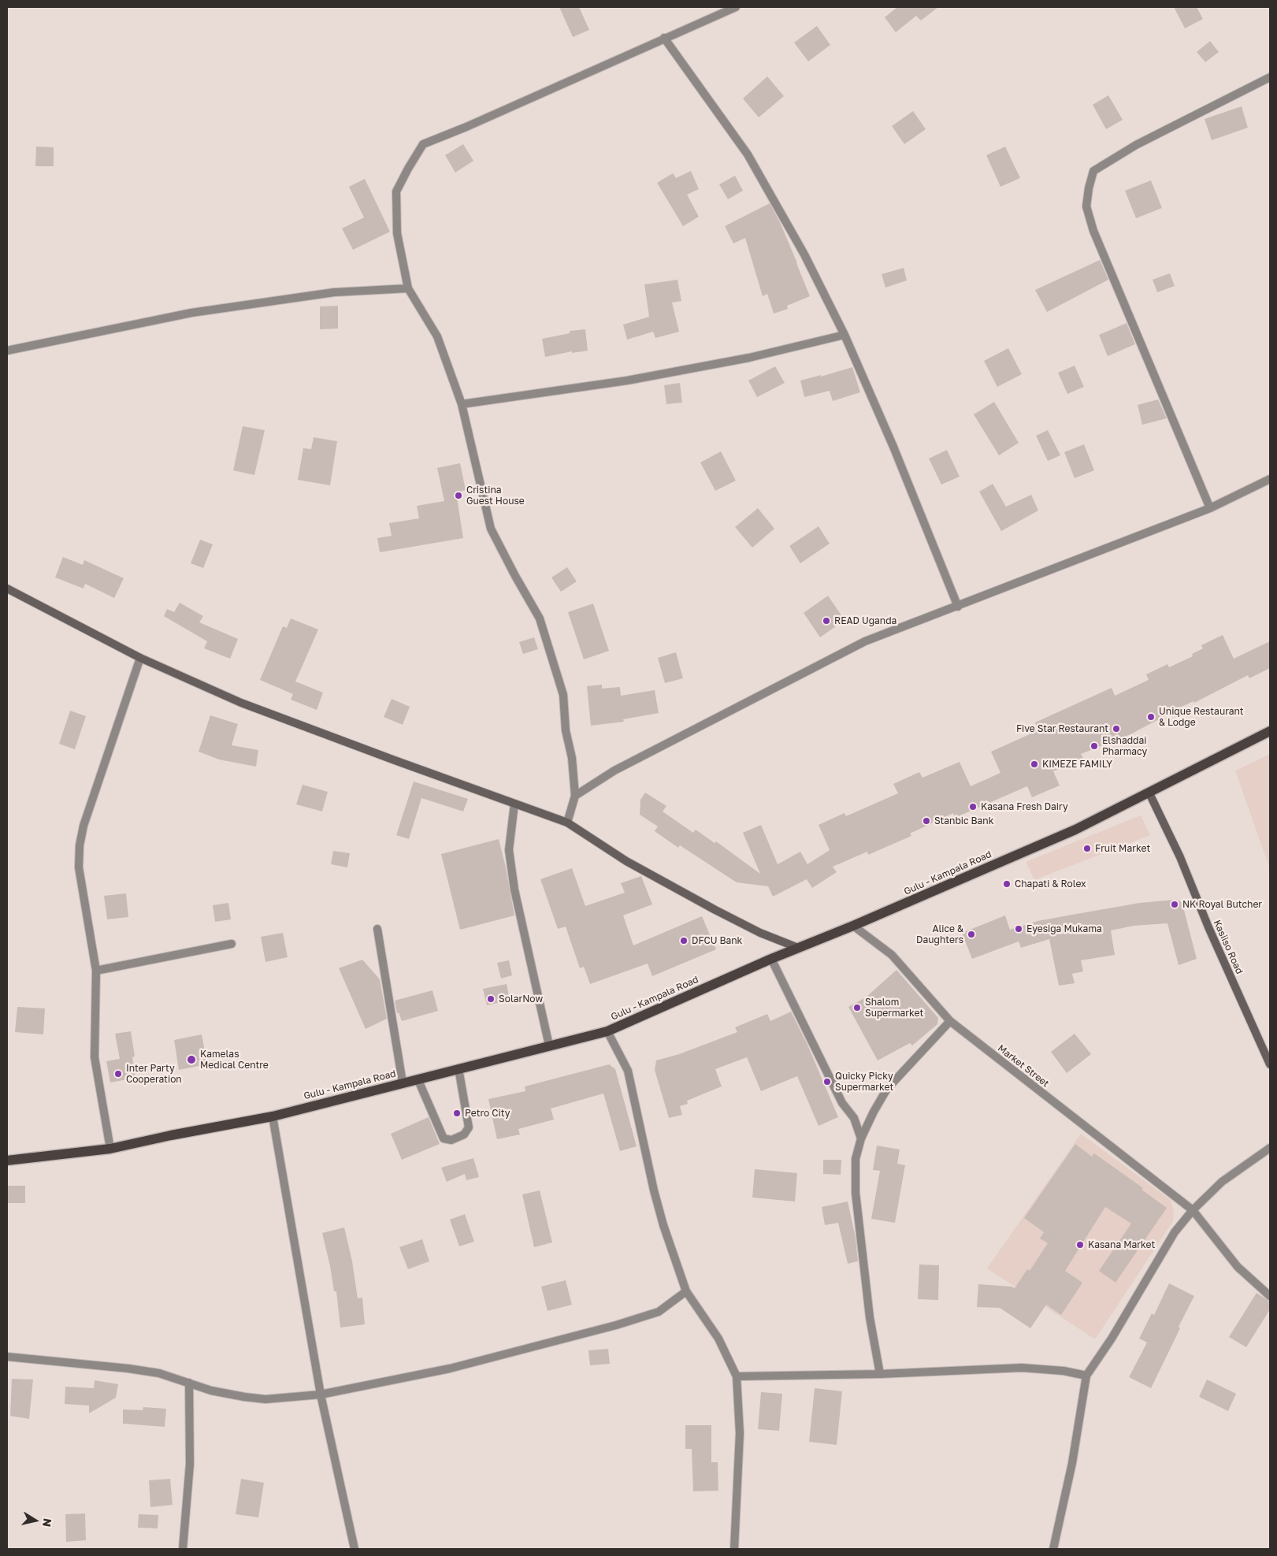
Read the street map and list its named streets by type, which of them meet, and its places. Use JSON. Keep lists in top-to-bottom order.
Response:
{
  "streets": {
    "main road": ["Gulu - Kampala Road"],
    "street": ["Kasiiso Road", "Market Street"]
  },
  "crossings": [
    ["Gulu - Kampala Road", "Kasiiso Road"],
    ["Gulu - Kampala Road", "Market Street"]
  ],
  "places": [
    "Cristina Guest House",
    "READ Uganda",
    "Unique Restaurant & Lodge",
    "Five Star Restaurant",
    "Elshaddai Pharmacy",
    "KIMEZE FAMILY",
    "Kasana Fresh Dairy",
    "Stanbic Bank",
    "Fruit Market",
    "Chapati & Rolex",
    "NK Royal Butcher",
    "Eyesiga Mukama",
    "Alice & Daughters",
    "DFCU Bank",
    "SolarNow",
    "Shalom Supermarket",
    "Kamelas Medical Centre",
    "Inter Party Cooperation",
    "Quicky Picky Supermarket",
    "Petro City",
    "Kasana Market"
  ],
  "north": "right"
}
